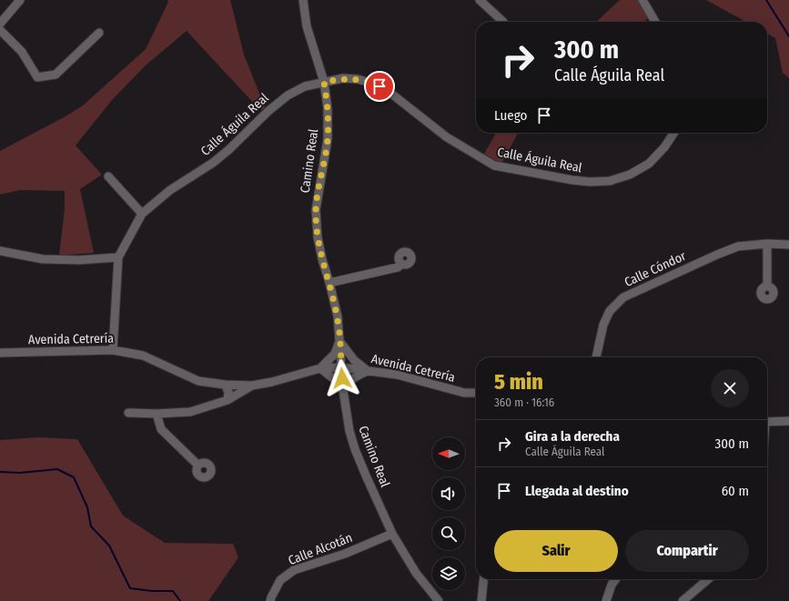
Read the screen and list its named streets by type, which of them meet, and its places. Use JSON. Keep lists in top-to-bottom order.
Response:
{
  "streets": {
    "street": [
      "Calle Águila Real",
      "Camino Real",
      "Calle Cóndor",
      "Avenida Cetrería",
      "Calle Alcotán"
    ]
  },
  "crossings": [
    ["Calle Águila Real", "Camino Real"],
    ["Calle Águila Real", "Avenida Cetrería"],
    ["Camino Real", "Avenida Cetrería"],
    ["Camino Real", "Calle Alcotán"]
  ],
  "north": "left",
  "page": {
    "turn": ["300 m", "Calle Águila Real"],
    "then": "Luego",
    "heading": ["5 min", "360 m · 16:16"],
    "list": [
      {
        "name": "Gira a la derecha",
        "note": "Calle Águila Real",
        "value": "300 m"
      },
      {
        "name": "Llegada al destino",
        "value": "60 m"
      }
    ],
    "buttons": ["Salir", "Compartir"]
  }
}
